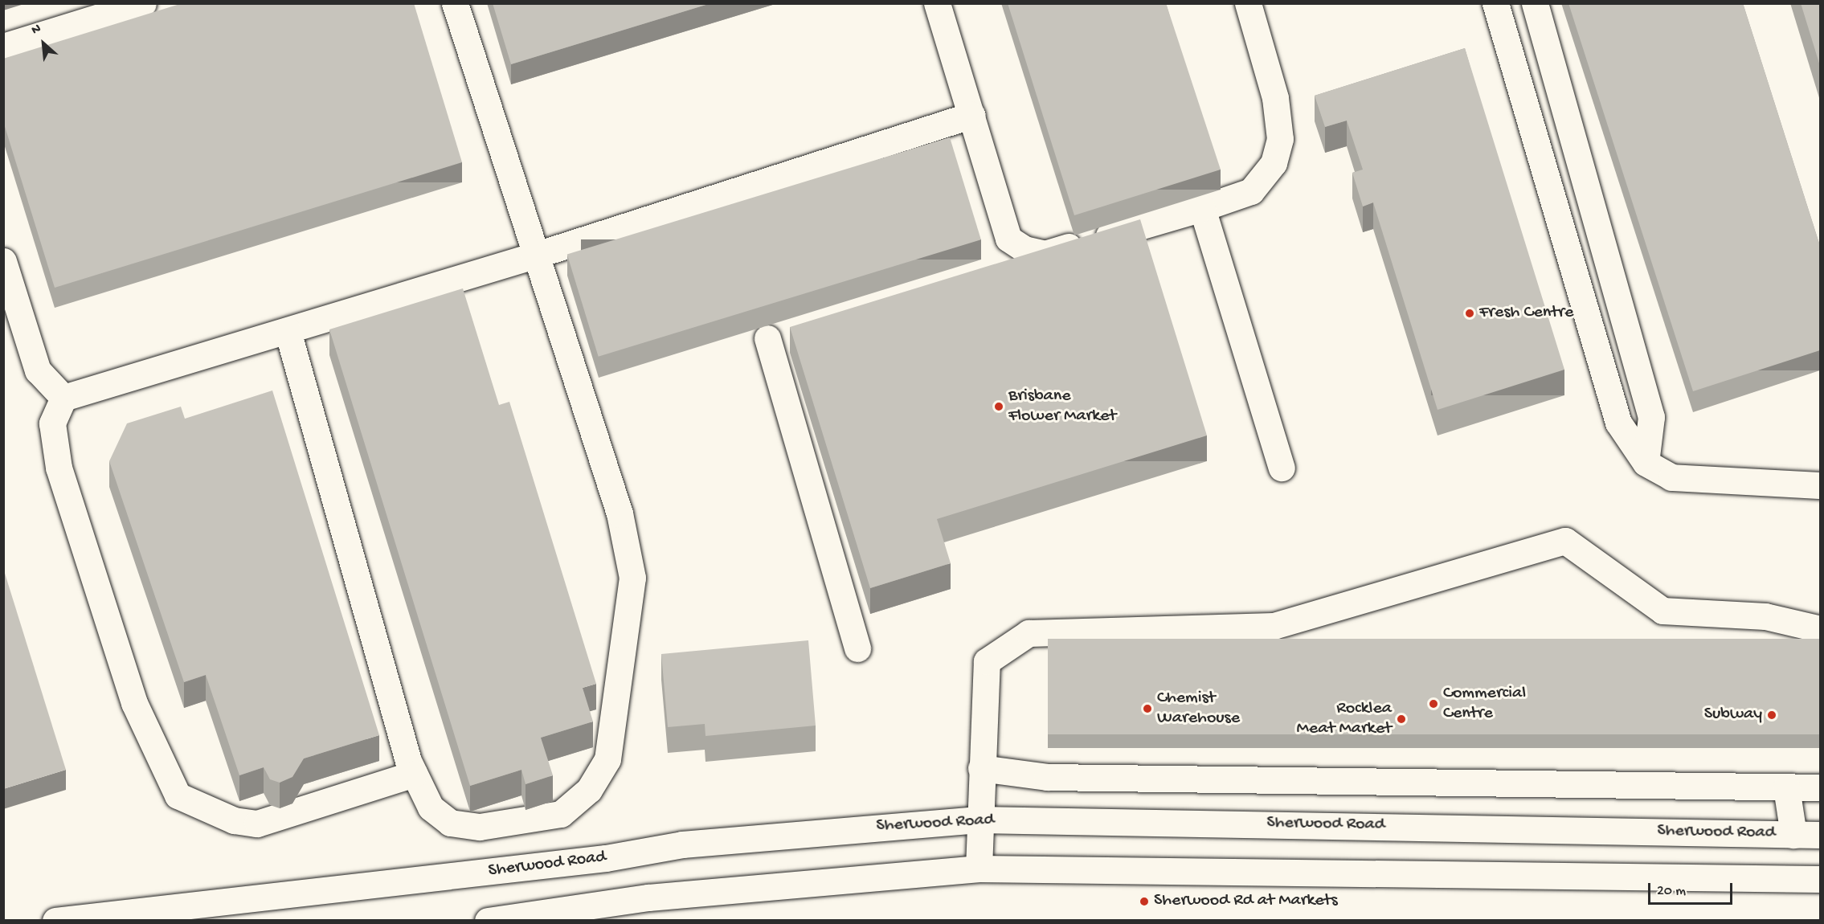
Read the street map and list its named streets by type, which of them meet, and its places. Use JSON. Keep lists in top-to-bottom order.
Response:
{
  "streets": {
    "main road": ["Sherwood Road"]
  },
  "places": [
    "Fresh Centre",
    "Brisbane Flower Market",
    "Commercial Centre",
    "Chemist Warehouse",
    "Subway",
    "Rocklea Meat Market",
    "Sherwood Rd at Markets"
  ],
  "scale_bar": "20 m",
  "north": "top left"
}
